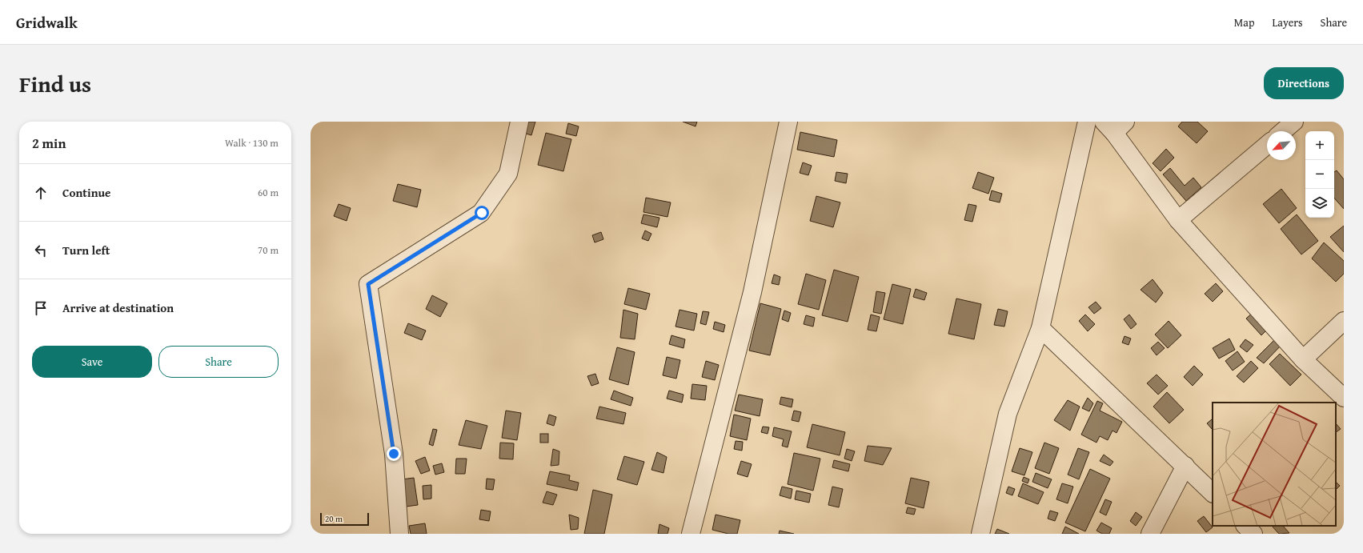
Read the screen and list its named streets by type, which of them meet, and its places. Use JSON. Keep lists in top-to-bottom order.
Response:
{
  "scale_bar": "20 m",
  "north": "bottom left",
  "page": {
    "header": "Gridwalk",
    "nav": ["Map", "Layers", "Share"],
    "title": "Find us",
    "buttons": [
      "Directions",
      ["Save", "Share"]
    ],
    "heading": ["2 min", "Walk · 130 m"],
    "map_buttons": ["+", "−"],
    "list": [
      ["Continue", "60 m"],
      ["Turn left", "70 m"],
      "Arrive at destination"
    ],
    "scale": "20 m"
  }
}
